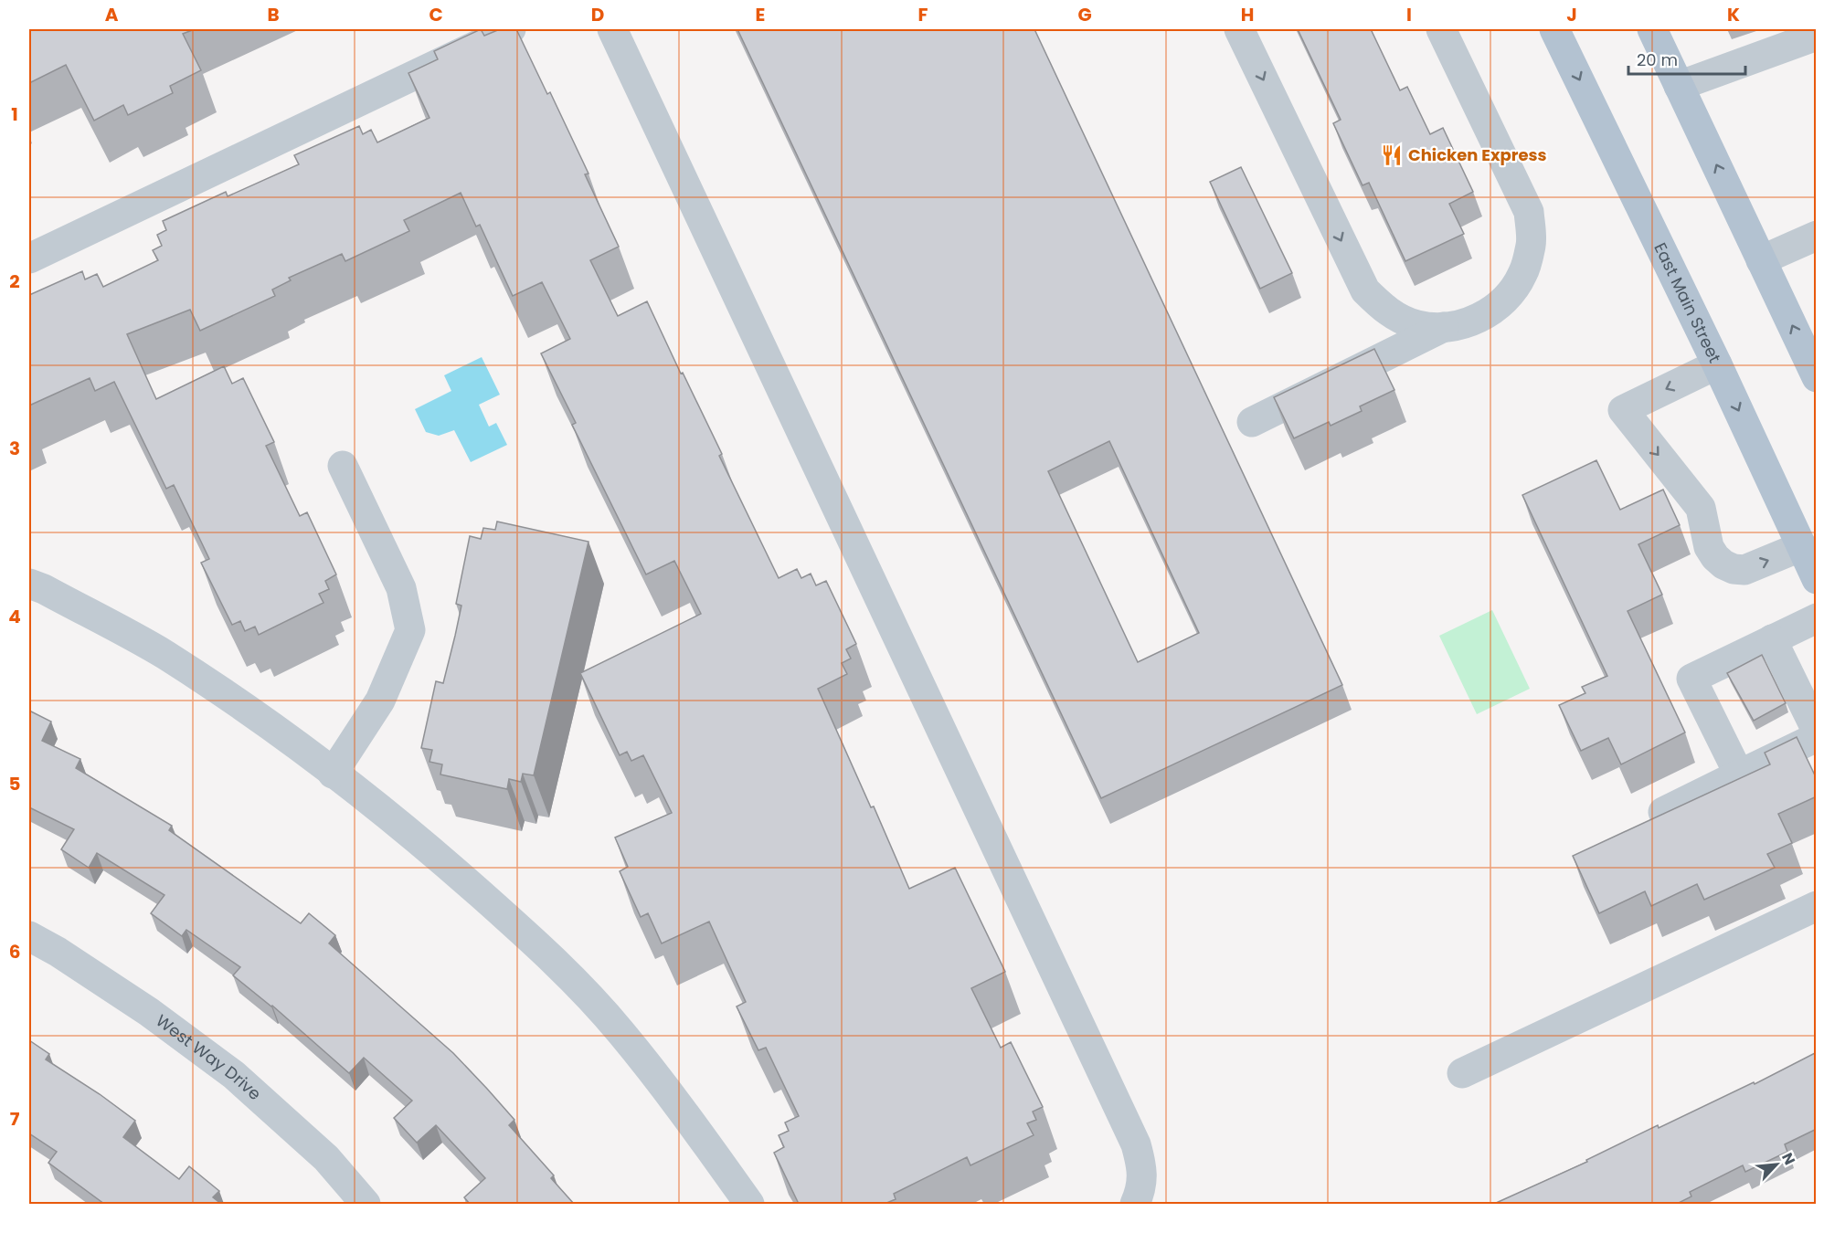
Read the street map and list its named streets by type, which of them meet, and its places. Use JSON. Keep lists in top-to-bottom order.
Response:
{
  "streets": {
    "main road": ["East Main Street"],
    "street": ["West Way Drive"]
  },
  "places": {
    "restaurant": ["Chicken Express"]
  },
  "scale_bar": "20 m",
  "north": "top right",
  "grid": {
    "columns": [
      "A",
      "B",
      "C",
      "D",
      "E",
      "F",
      "G",
      "H",
      "I",
      "J",
      "K"
    ],
    "rows": [
      "1",
      "2",
      "3",
      "4",
      "5",
      "6",
      "7"
    ]
  }
}
